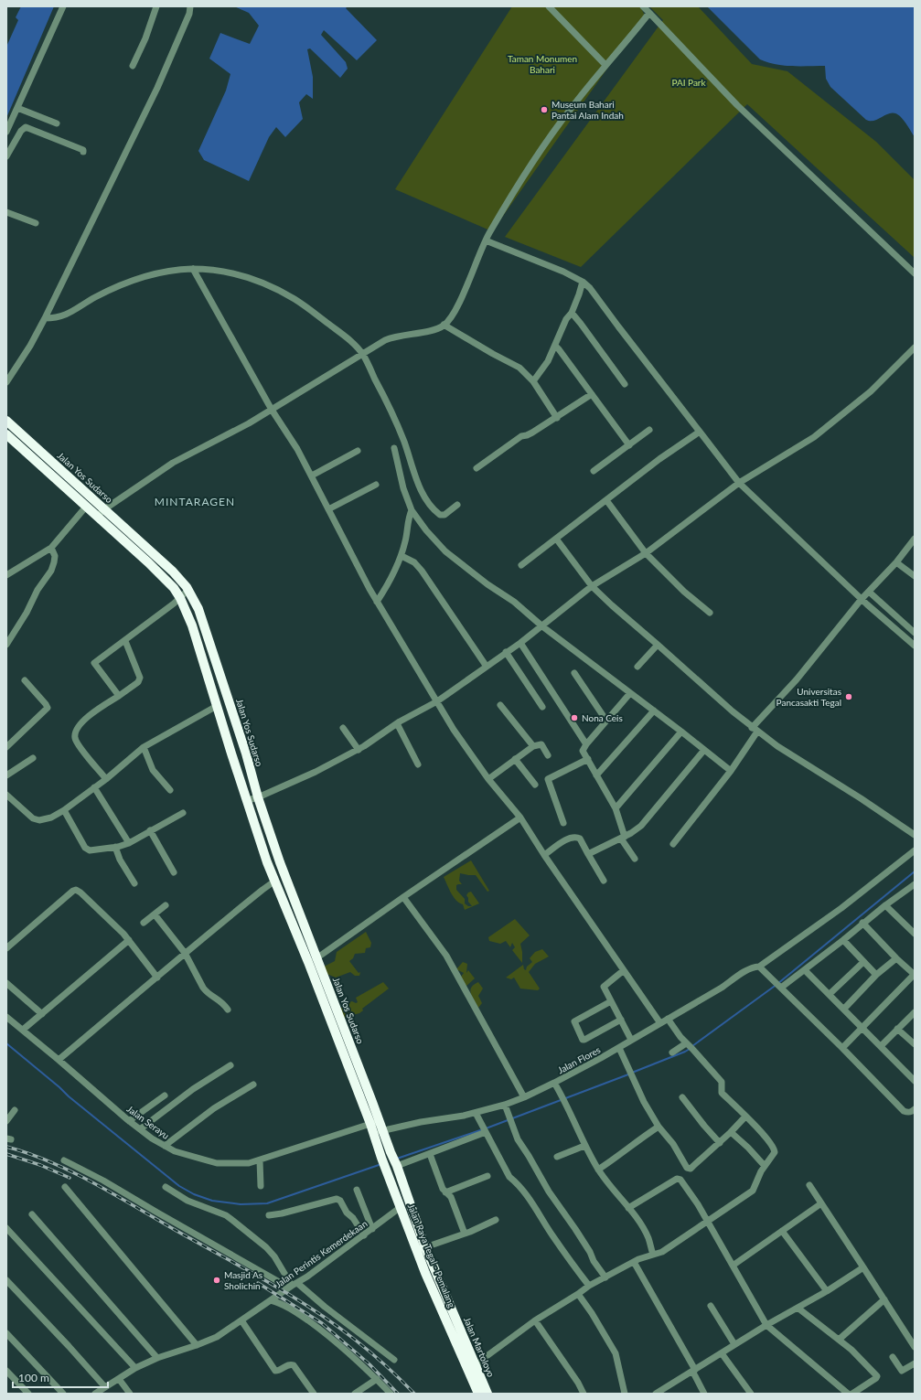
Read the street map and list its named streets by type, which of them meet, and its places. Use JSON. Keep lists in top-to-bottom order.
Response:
{
  "streets": {
    "highway": ["Jalan Yos Sudarso", "Jalan Raya Tegal - Pemalang", "Jalan Martoloyo"],
    "street": ["Jalan Flores", "Jalan Serayu", "Jalan Perintis Kemerdekaan"]
  },
  "crossings": [
    ["Jalan Yos Sudarso", "Jalan Serayu"],
    ["Jalan Yos Sudarso", "Jalan Raya Tegal - Pemalang"],
    ["Jalan Flores", "Jalan Raya Tegal - Pemalang"],
    ["Jalan Serayu", "Jalan Raya Tegal - Pemalang"],
    ["Jalan Perintis Kemerdekaan", "Jalan Raya Tegal - Pemalang"],
    ["Jalan Raya Tegal - Pemalang", "Jalan Martoloyo"]
  ],
  "districts": ["MINTARAGEN"],
  "parks": ["Taman Monumen Bahari", "PAI Park"],
  "places": [
    "Museum Bahari Pantai Alam Indah",
    "Universitas Pancasakti Tegal",
    "Nona Ceis",
    "Masjid As Sholichin"
  ],
  "scale_bar": "100 m"
}
